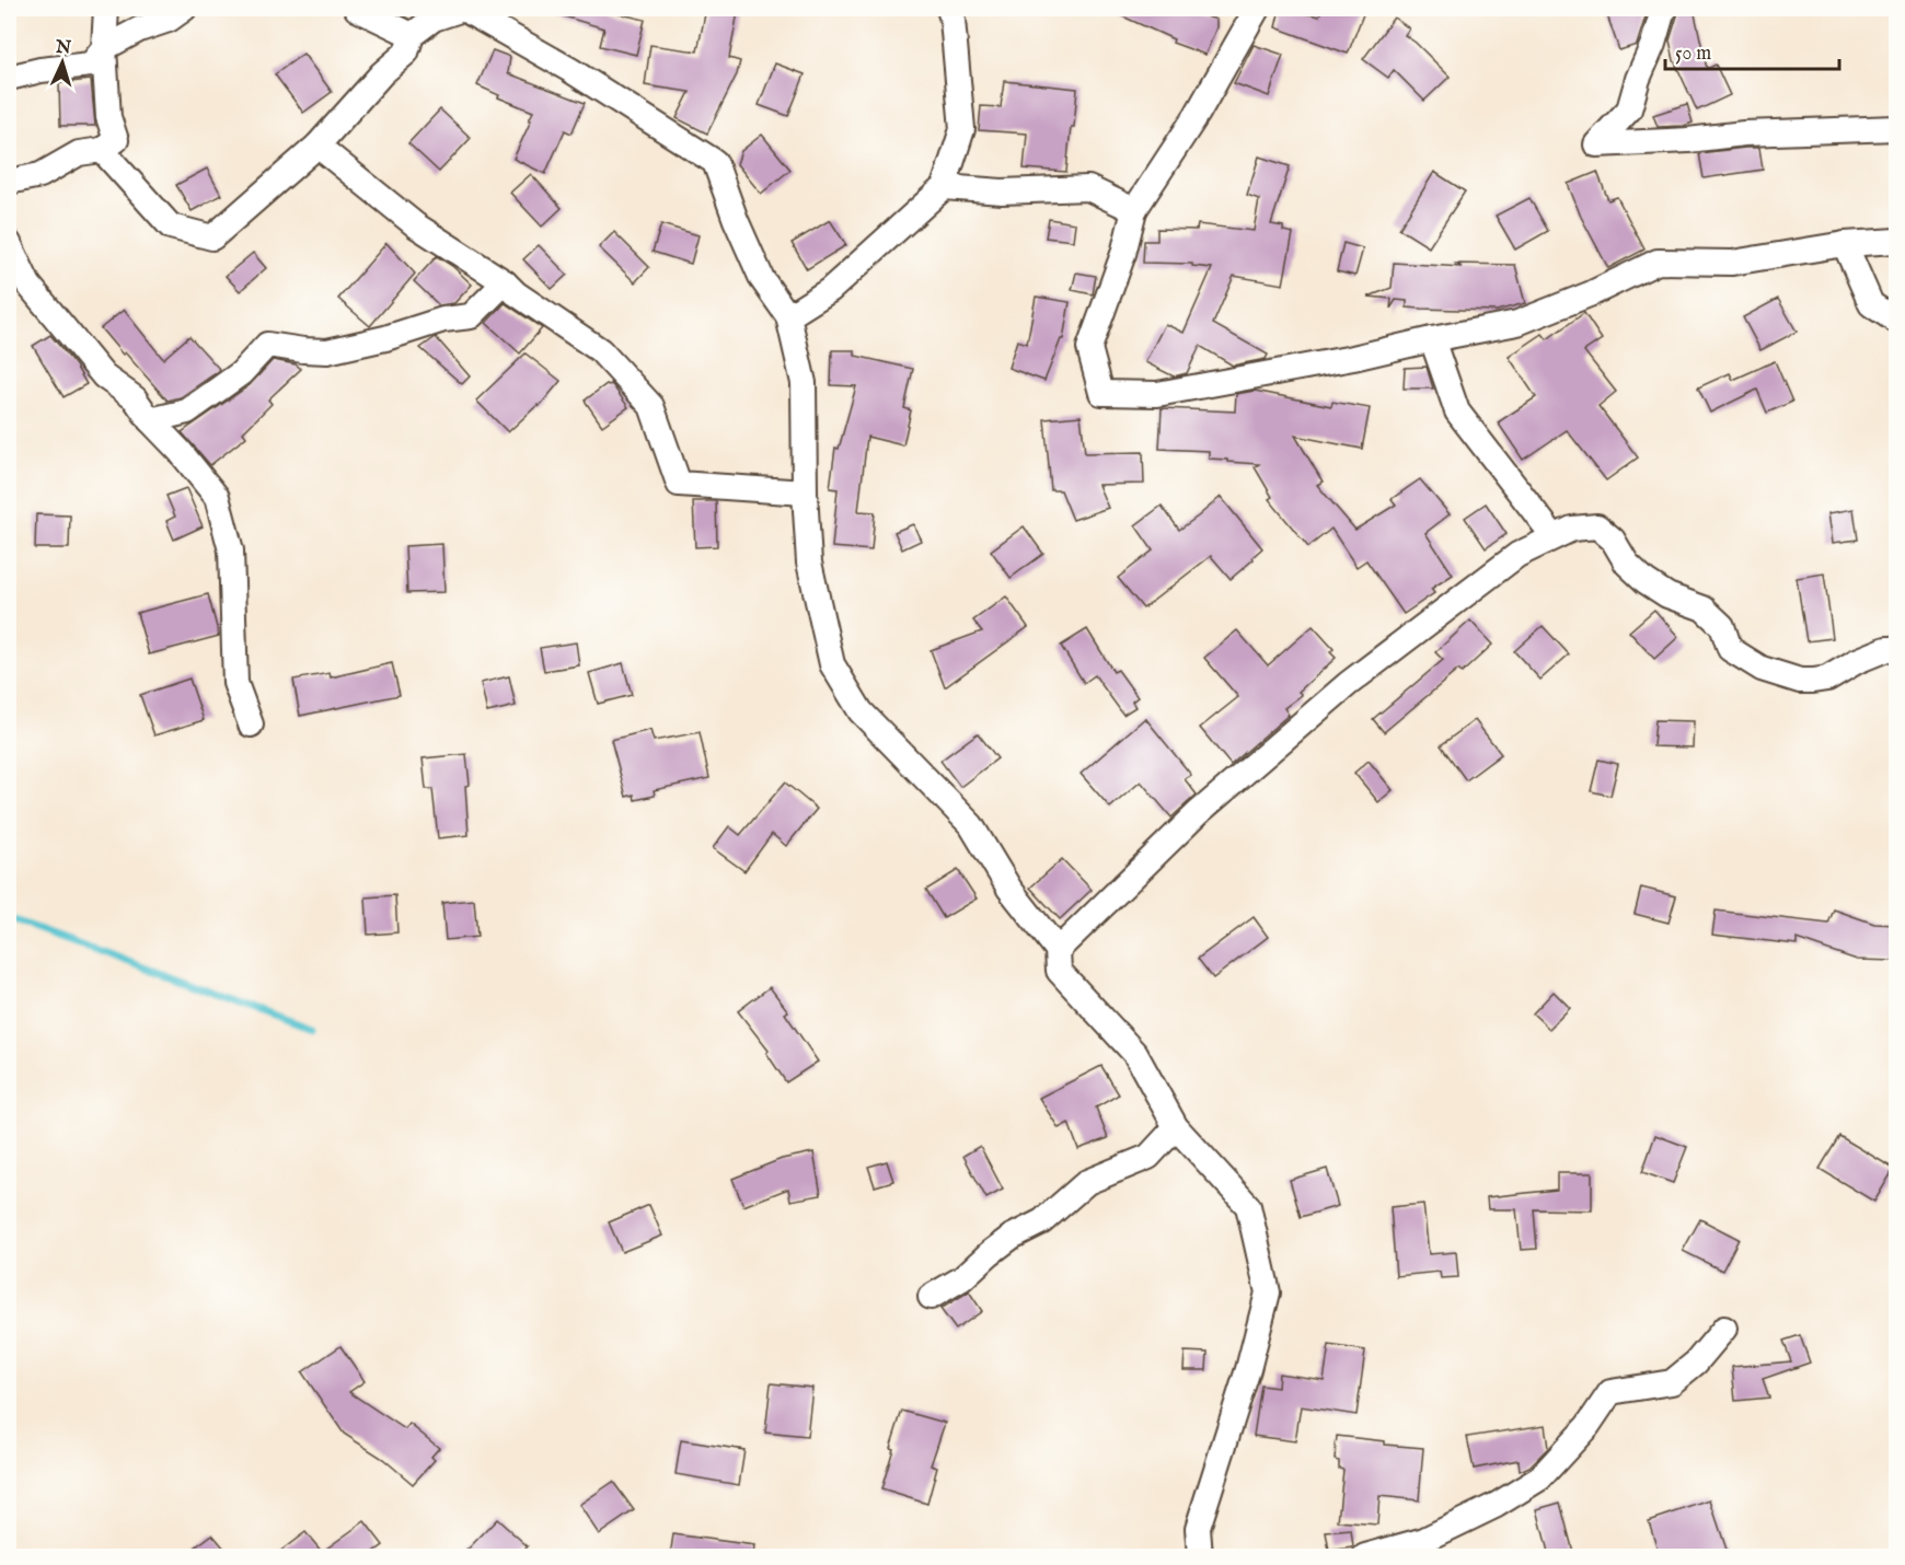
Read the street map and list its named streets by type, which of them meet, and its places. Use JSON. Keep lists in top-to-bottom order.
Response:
{
  "scale_bar": "50 m",
  "north": "top"
}
